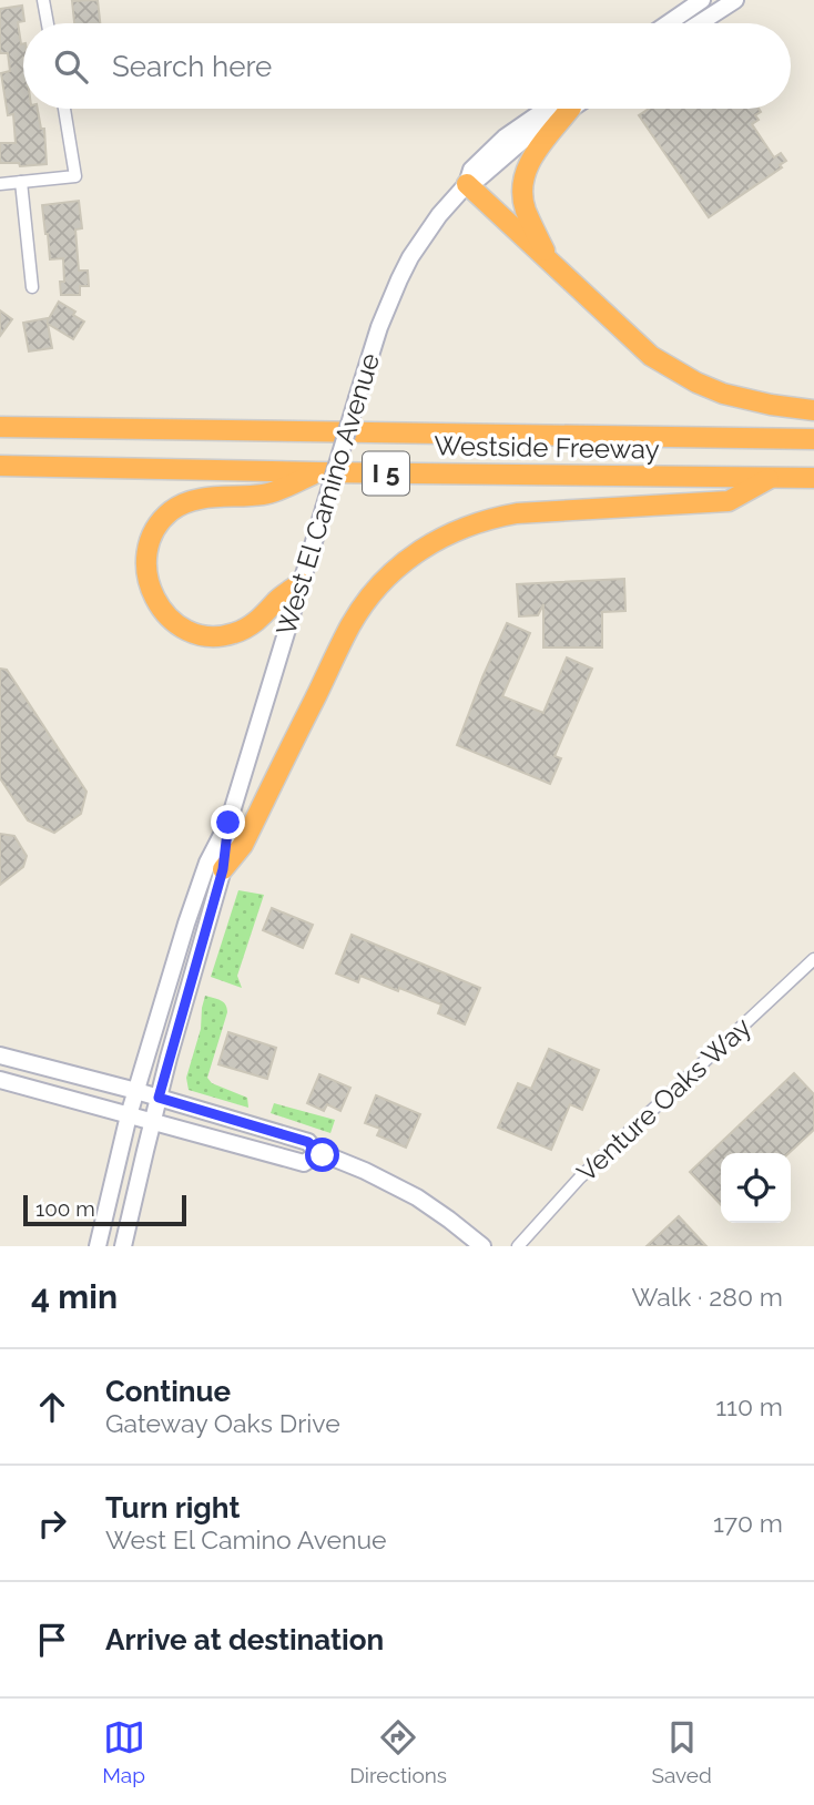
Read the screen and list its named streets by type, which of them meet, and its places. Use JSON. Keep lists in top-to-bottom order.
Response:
{
  "streets": {
    "highway": ["Westside Freeway", "I 5"],
    "main road": ["West El Camino Avenue"],
    "street": ["Venture Oaks Way"]
  },
  "scale_bar": "100 m",
  "page": {
    "search": "Search here",
    "scale": "100 m",
    "heading": ["4 min", "Walk · 280 m"],
    "list": [
      ["Continue", "Gateway Oaks Drive", "110 m"],
      ["Turn right", "West El Camino Avenue", "170 m"],
      "Arrive at destination"
    ],
    "nav": ["Map", "Directions", "Saved"]
  }
}
